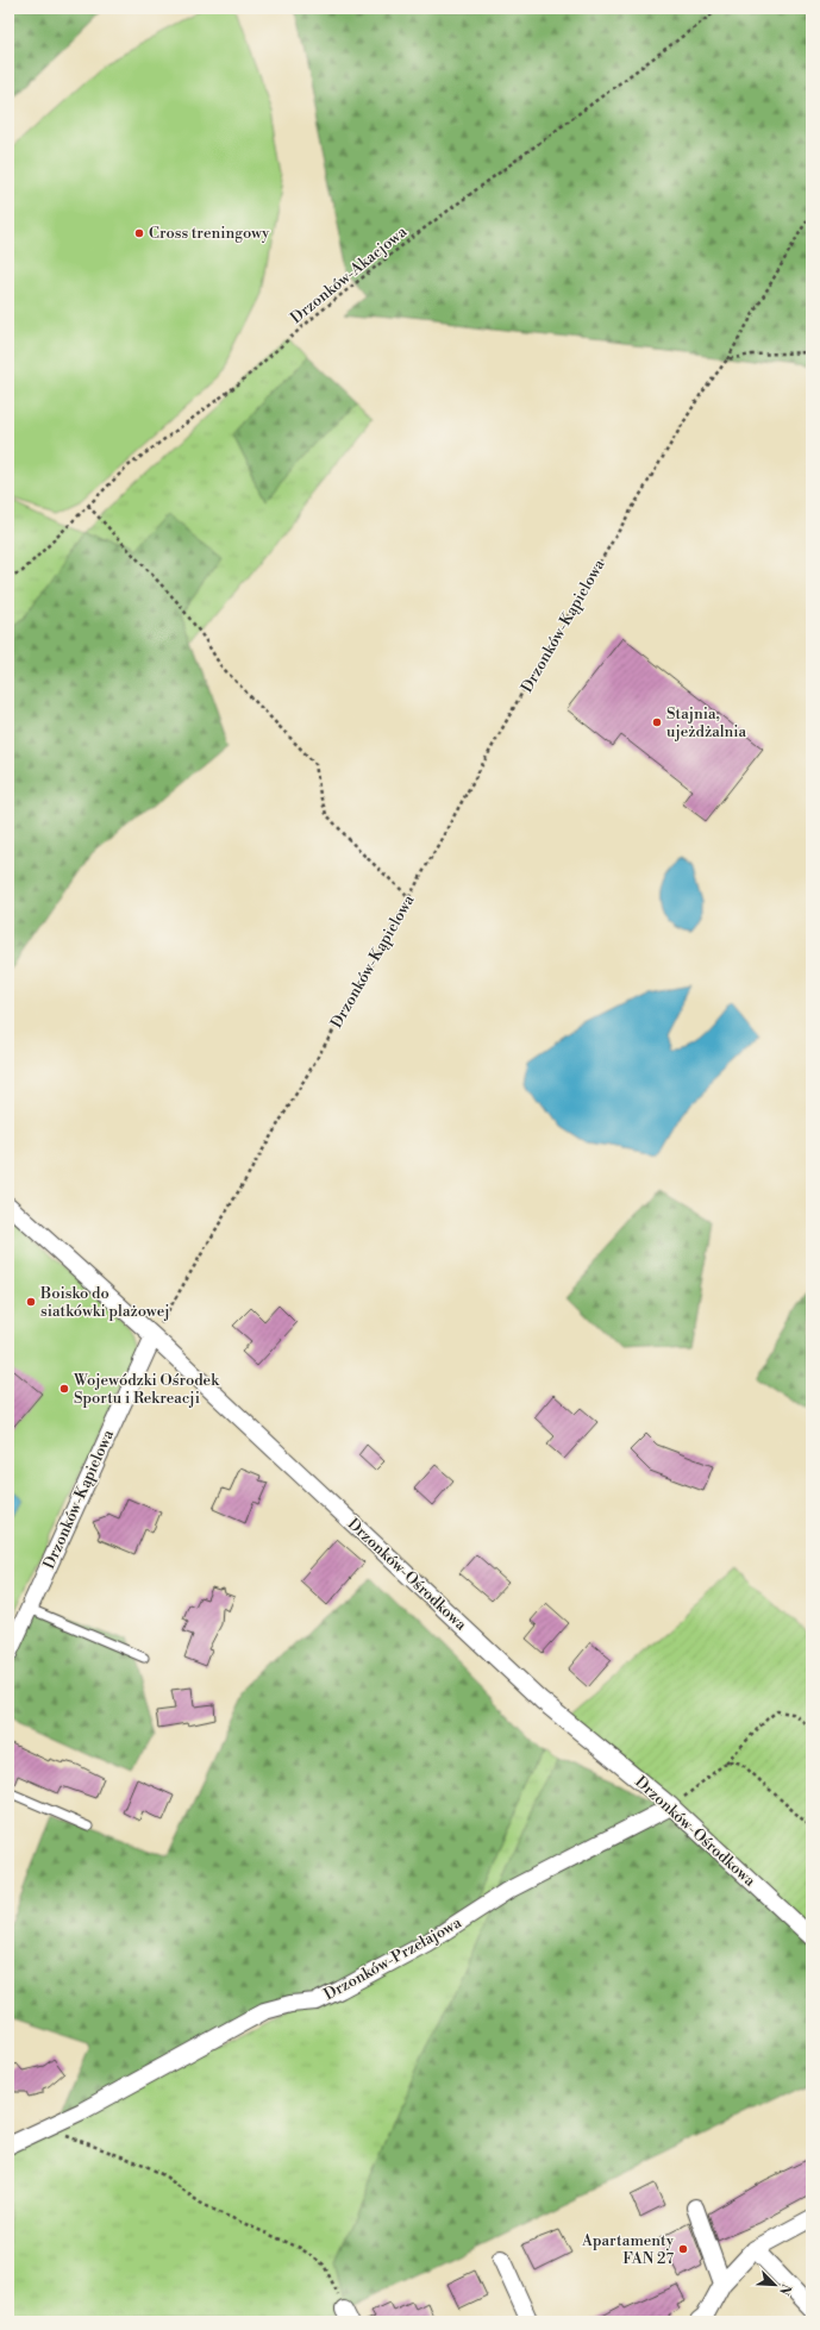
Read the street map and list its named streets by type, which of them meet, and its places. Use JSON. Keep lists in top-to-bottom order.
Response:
{
  "streets": {
    "street": ["Drzonków-Kąpielowa", "Drzonków-Ośrodkowa", "Drzonków-Przełajowa"],
    "path": ["Drzonków-Akacjowa"]
  },
  "crossings": [
    ["Drzonków-Kąpielowa", "Drzonków-Ośrodkowa"],
    ["Drzonków-Ośrodkowa", "Drzonków-Przełajowa"]
  ],
  "places": [
    "Cross treningowy",
    "Stajnia, ujeżdżalnia",
    "Boisko do siatkówki plażowej",
    "Wojewódzki Ośrodek Sportu i Rekreacji",
    "Apartamenty FAN 27"
  ],
  "north": "bottom right"
}
